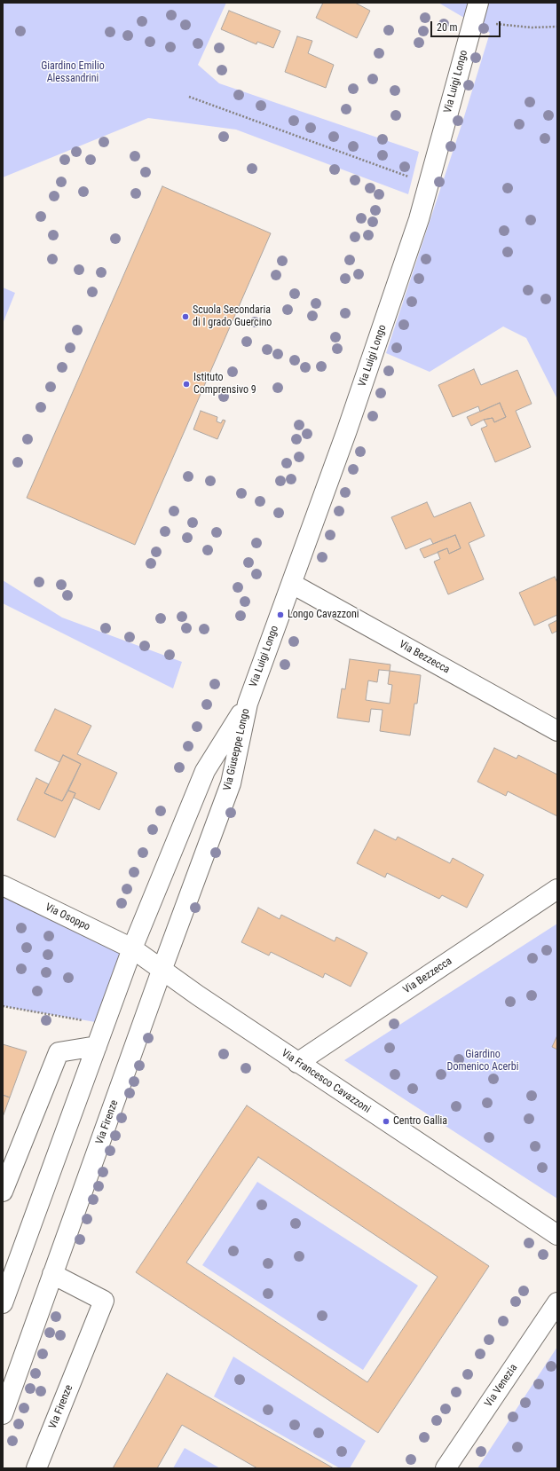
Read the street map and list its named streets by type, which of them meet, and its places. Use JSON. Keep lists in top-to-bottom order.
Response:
{
  "streets": {
    "street": [
      "Via Luigi Longo",
      "Via Bezzecca",
      "Via Giuseppe Longo",
      "Via Osoppo",
      "Via Francesco Cavazzoni",
      "Via Firenze",
      "Via Venezia"
    ]
  },
  "crossings": [
    ["Via Luigi Longo", "Via Bezzecca"],
    ["Via Luigi Longo", "Via Giuseppe Longo"],
    ["Via Bezzecca", "Via Francesco Cavazzoni"],
    ["Via Giuseppe Longo", "Via Osoppo"],
    ["Via Giuseppe Longo", "Via Francesco Cavazzoni"],
    ["Via Giuseppe Longo", "Via Firenze"],
    ["Via Osoppo", "Via Francesco Cavazzoni"],
    ["Via Francesco Cavazzoni", "Via Firenze"]
  ],
  "parks": ["Giardino Emilio Alessandrini", "Giardino Domenico Acerbi"],
  "places": [
    "Scuola Secondaria di I grado Guercino",
    "Istituto Comprensivo 9",
    "Longo Cavazzoni",
    "Centro Gallia"
  ],
  "scale_bar": "20 m"
}
